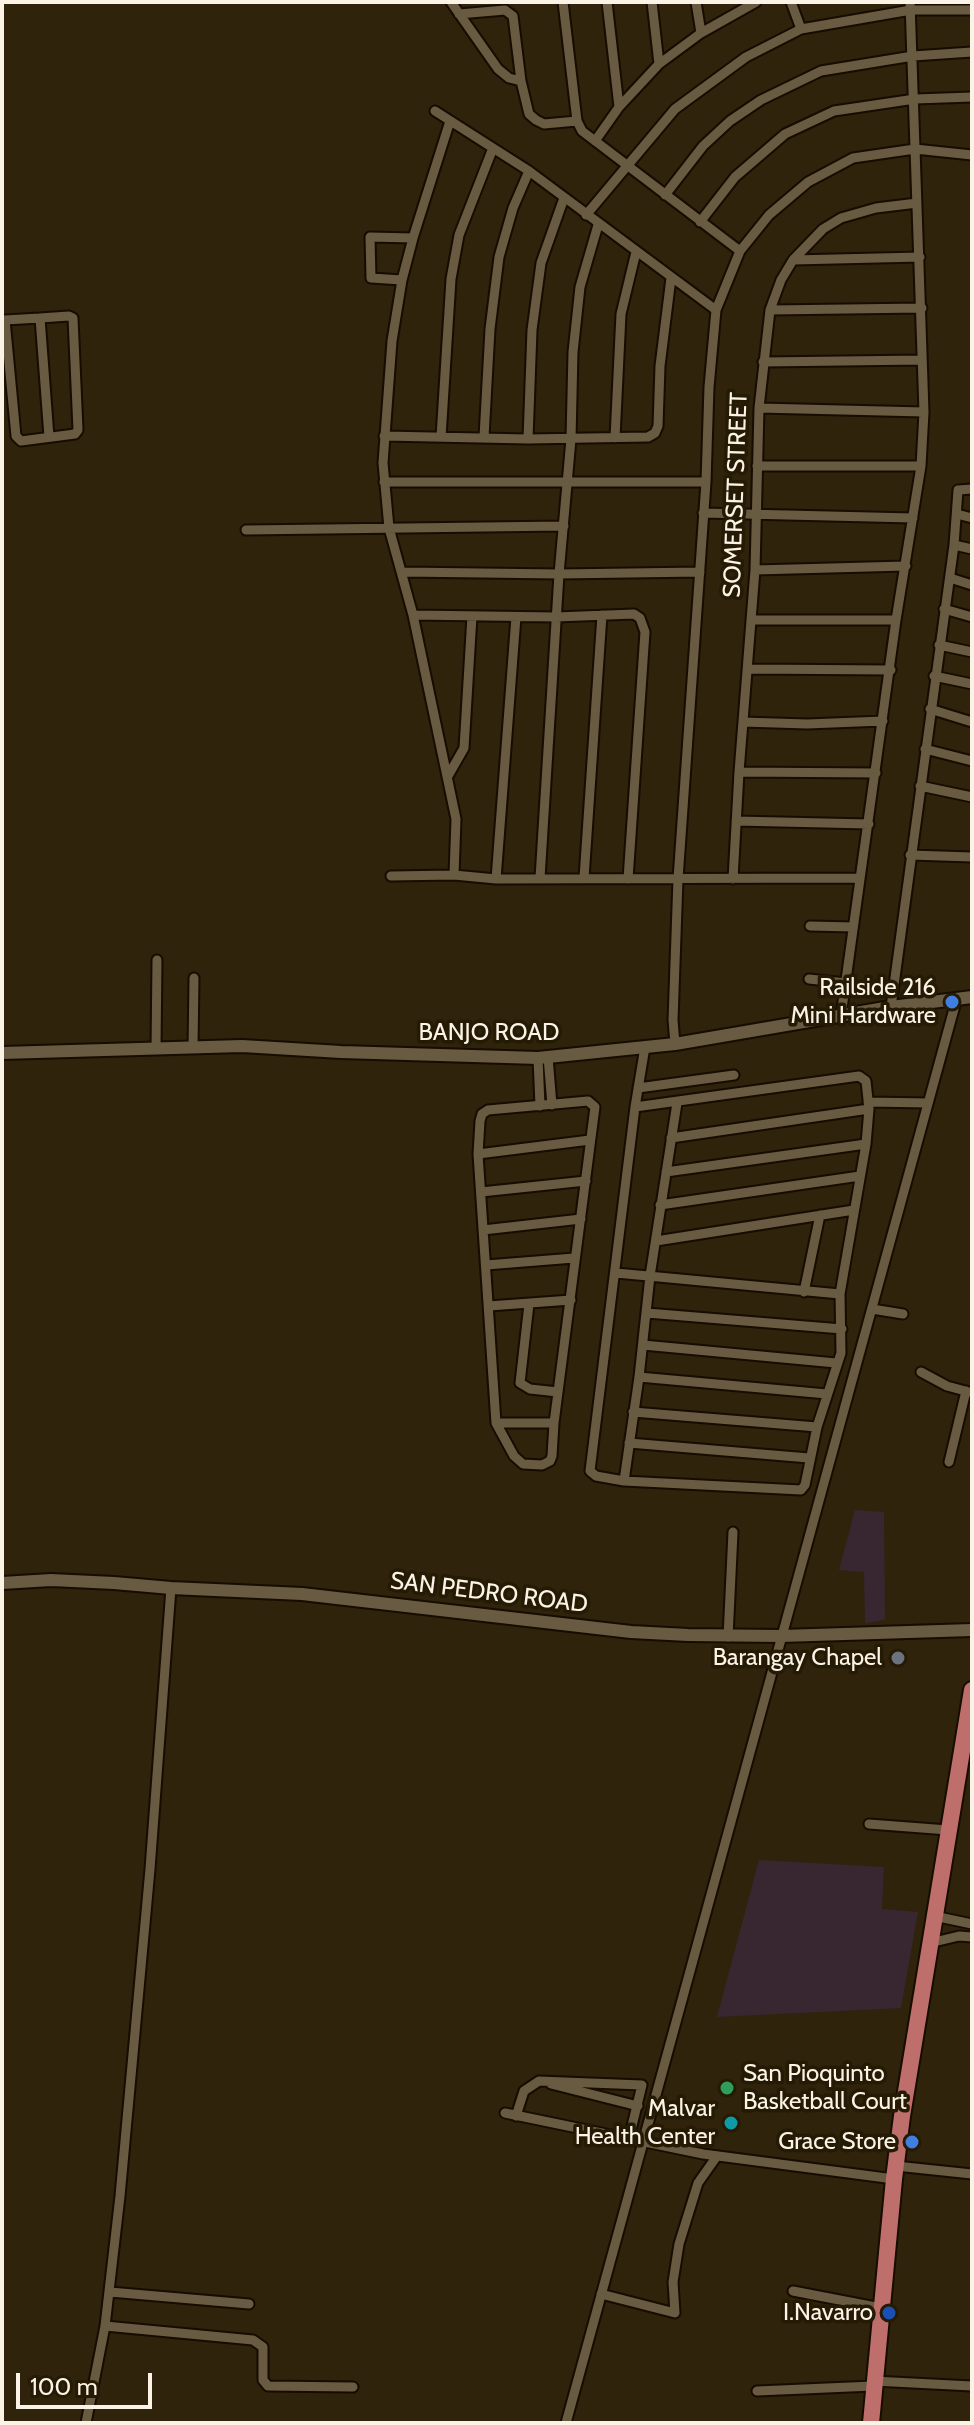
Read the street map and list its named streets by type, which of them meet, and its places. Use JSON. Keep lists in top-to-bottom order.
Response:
{
  "streets": {
    "street": ["SOMERSET STREET", "BANJO ROAD", "SAN PEDRO ROAD"]
  },
  "places": [
    "Railside 216 Mini Hardware",
    "Barangay Chapel",
    "San Pioquinto Basketball Court",
    "Malvar Health Center",
    "Grace Store",
    "I.Navarro"
  ],
  "scale_bar": "100 m"
}
